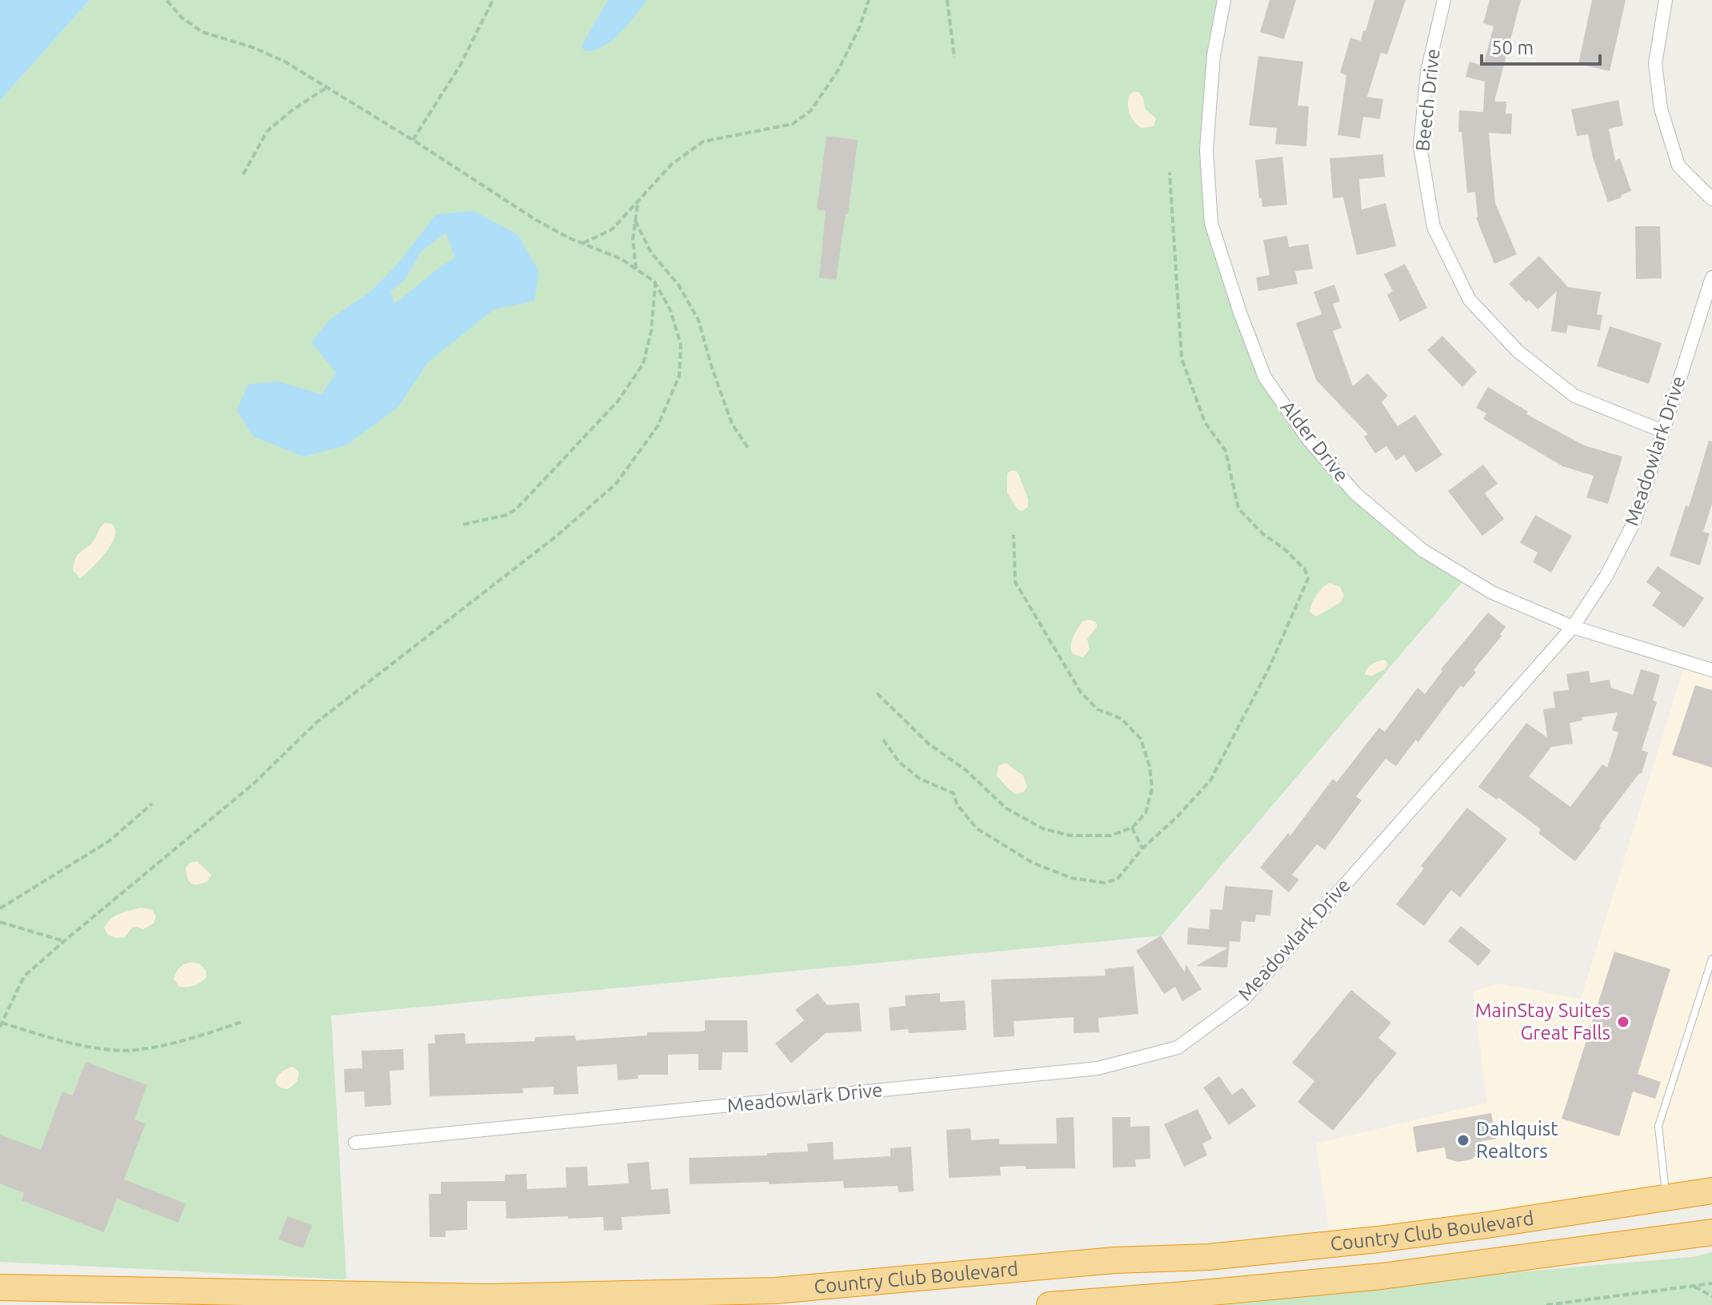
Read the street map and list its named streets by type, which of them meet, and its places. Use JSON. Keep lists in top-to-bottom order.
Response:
{
  "streets": {
    "highway": ["Country Club Boulevard"],
    "street": ["Beech Drive", "Alder Drive", "Meadowlark Drive"]
  },
  "crossings": [
    ["Beech Drive", "Meadowlark Drive"],
    ["Alder Drive", "Meadowlark Drive"]
  ],
  "places": ["MainStay Suites Great Falls", "Dahlquist Realtors"],
  "scale_bar": "50 m"
}
